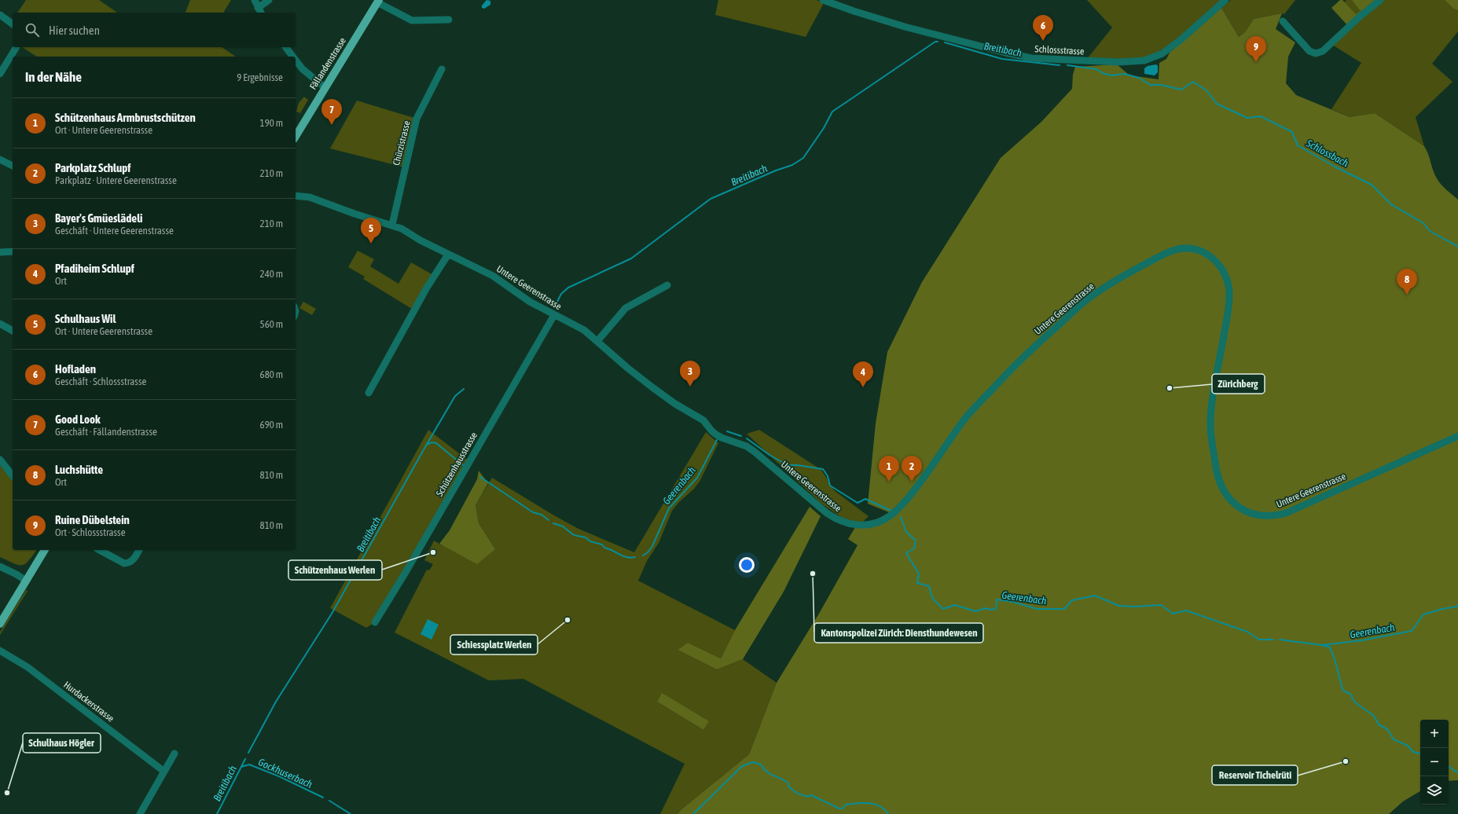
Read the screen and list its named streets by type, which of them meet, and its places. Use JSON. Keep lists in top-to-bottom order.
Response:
{
  "streets": {
    "main road": ["Fällandenstrasse"],
    "street": [
      "Schlossstrasse",
      "Chürzistrasse",
      "Untere Geerenstrasse",
      "Schützenhausstrasse",
      "Hurdackerstrasse"
    ]
  },
  "crossings": [
    ["Chürzistrasse", "Untere Geerenstrasse"],
    ["Untere Geerenstrasse", "Schützenhausstrasse"]
  ],
  "water": [
    "Breitibach",
    "Schlossbach",
    "Geerenbach",
    "Gockhuserbach"
  ],
  "places": [
    "Zürichberg",
    "Schützenhaus Werlen",
    "Kantonspolizei Zürich: Diensthundewesen",
    "Schiessplatz Werlen",
    "Reservoir Tichelrüti",
    "Schulhaus Högler"
  ],
  "page": {
    "search": "Hier suchen",
    "pins": [
      "6",
      "9",
      "7",
      "5",
      "8",
      "3",
      "4",
      "1",
      "2"
    ],
    "heading": ["In der Nähe", "9 Ergebnisse"],
    "list": [
      {
        "mark": "1",
        "name": "Schützenhaus Armbrustschützen",
        "note": "Ort · Untere Geerenstrasse",
        "value": "190 m"
      },
      {
        "mark": "2",
        "name": "Parkplatz Schlupf",
        "note": "Parkplatz · Untere Geerenstrasse",
        "value": "210 m"
      },
      {
        "mark": "3",
        "name": "Bayer's Gmüeslädeli",
        "note": "Geschäft · Untere Geerenstrasse",
        "value": "210 m"
      },
      {
        "mark": "4",
        "name": "Pfadiheim Schlupf",
        "note": "Ort",
        "value": "240 m"
      },
      {
        "mark": "5",
        "name": "Schulhaus Wil",
        "note": "Ort · Untere Geerenstrasse",
        "value": "560 m"
      },
      {
        "mark": "6",
        "name": "Hofladen",
        "note": "Geschäft · Schlossstrasse",
        "value": "680 m"
      },
      {
        "mark": "7",
        "name": "Good Look",
        "note": "Geschäft · Fällandenstrasse",
        "value": "690 m"
      },
      {
        "mark": "8",
        "name": "Luchshütte",
        "note": "Ort",
        "value": "810 m"
      },
      {
        "mark": "9",
        "name": "Ruine Dübelstein",
        "note": "Ort · Schlossstrasse",
        "value": "810 m"
      }
    ],
    "map_buttons": ["+", "−"]
  }
}
